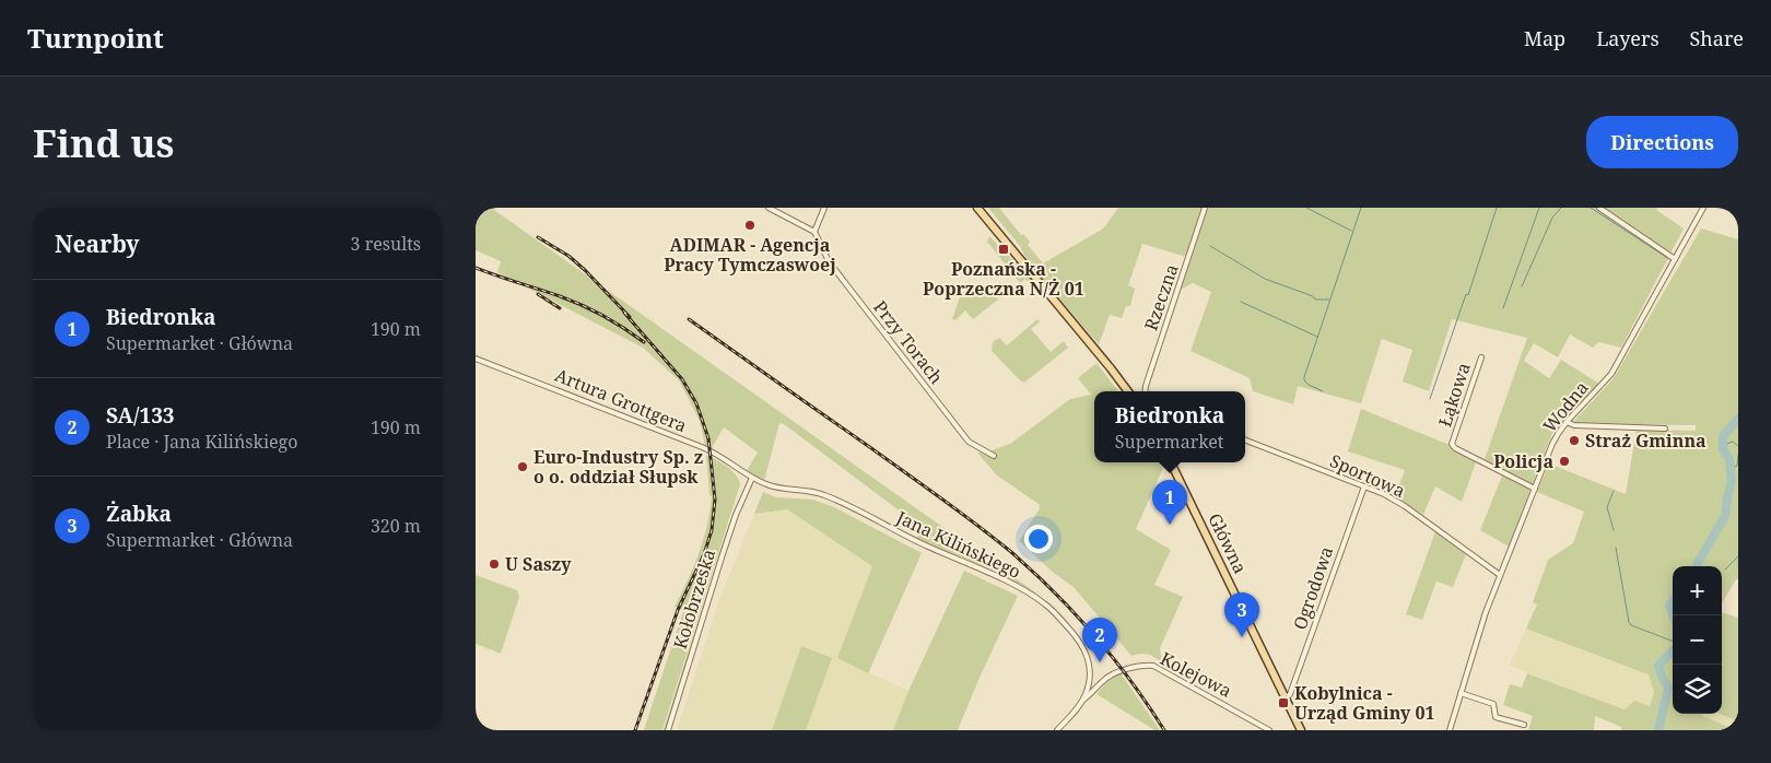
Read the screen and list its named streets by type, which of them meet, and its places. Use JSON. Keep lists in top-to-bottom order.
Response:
{
  "streets": {
    "main road": ["Główna"],
    "street": [
      "Rzeczna",
      "Przy Torach",
      "Łąkowa",
      "Artura Grottgera",
      "Wodna",
      "Sportowa",
      "Jana Kilińskiego",
      "Ogrodowa",
      "Kołobrzeska",
      "Kolejowa"
    ]
  },
  "crossings": [
    ["Łąkowa", "Wodna"],
    ["Artura Grottgera", "Jana Kilińskiego"],
    ["Artura Grottgera", "Kołobrzeska"],
    ["Wodna", "Sportowa"],
    ["Sportowa", "Ogrodowa"],
    ["Główna", "Ogrodowa"],
    ["Jana Kilińskiego", "Kołobrzeska"],
    ["Jana Kilińskiego", "Kolejowa"]
  ],
  "places": {
    "other": [
      "ADIMAR - Agencja Pracy Tymczaswoej",
      "Straż Gminna",
      "Policja",
      "Euro-Industry Sp. z o o. oddział Słupsk",
      "U Saszy"
    ],
    "transit": ["Poznańska - Poprzeczna N/Ż 01", "Kobylnica - Urząd Gminy 01"]
  },
  "page": {
    "header": "Turnpoint",
    "nav": ["Map", "Layers", "Share"],
    "buttons": "Directions",
    "title": "Find us",
    "heading": ["Nearby", "3 results"],
    "list": [
      {
        "mark": "1",
        "name": "Biedronka",
        "note": "Supermarket · Główna",
        "value": "190 m"
      },
      {
        "mark": "2",
        "name": "SA/133",
        "note": "Place · Jana Kilińskiego",
        "value": "190 m"
      },
      {
        "mark": "3",
        "name": "Żabka",
        "note": "Supermarket · Główna",
        "value": "320 m"
      }
    ],
    "popup": ["Biedronka", "Supermarket"],
    "pins": ["1", "3", "2"],
    "map_buttons": ["+", "−"]
  }
}
